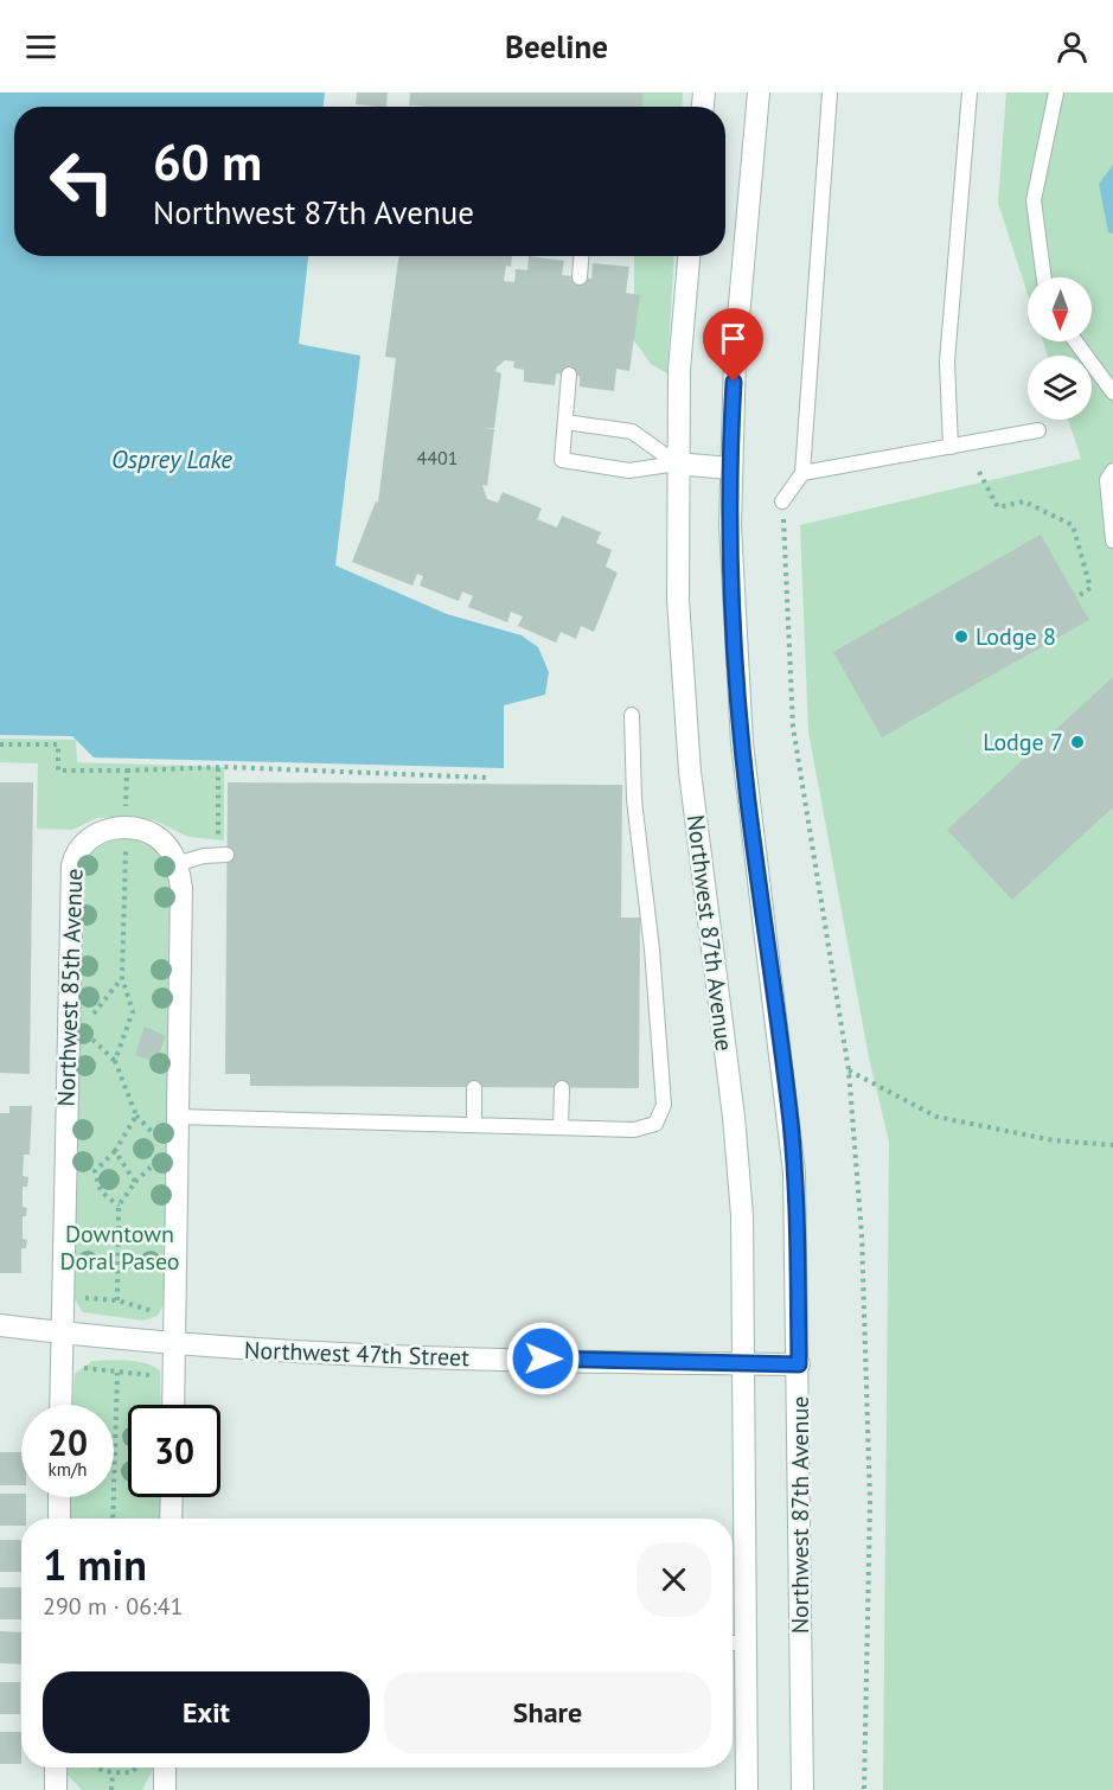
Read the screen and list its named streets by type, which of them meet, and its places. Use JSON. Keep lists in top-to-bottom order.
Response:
{
  "streets": {
    "main road": ["Northwest 87th Avenue", "Northwest 85th Avenue", "Northwest 47th Street"]
  },
  "crossings": [
    ["Northwest 87th Avenue", "Northwest 47th Street"],
    ["Northwest 85th Avenue", "Northwest 47th Street"]
  ],
  "water": ["Osprey Lake"],
  "parks": ["Downtown Doral Paseo"],
  "places": ["Lodge 8", "Lodge 7"],
  "house_numbers": ["4401"],
  "north": "bottom",
  "page": {
    "header": "Beeline",
    "turn": ["60 m", "Northwest 87th Avenue"],
    "speed": "20 km/h",
    "limit": "30",
    "heading": ["1 min", "290 m · 06:41"],
    "buttons": ["Exit", "Share"]
  }
}
